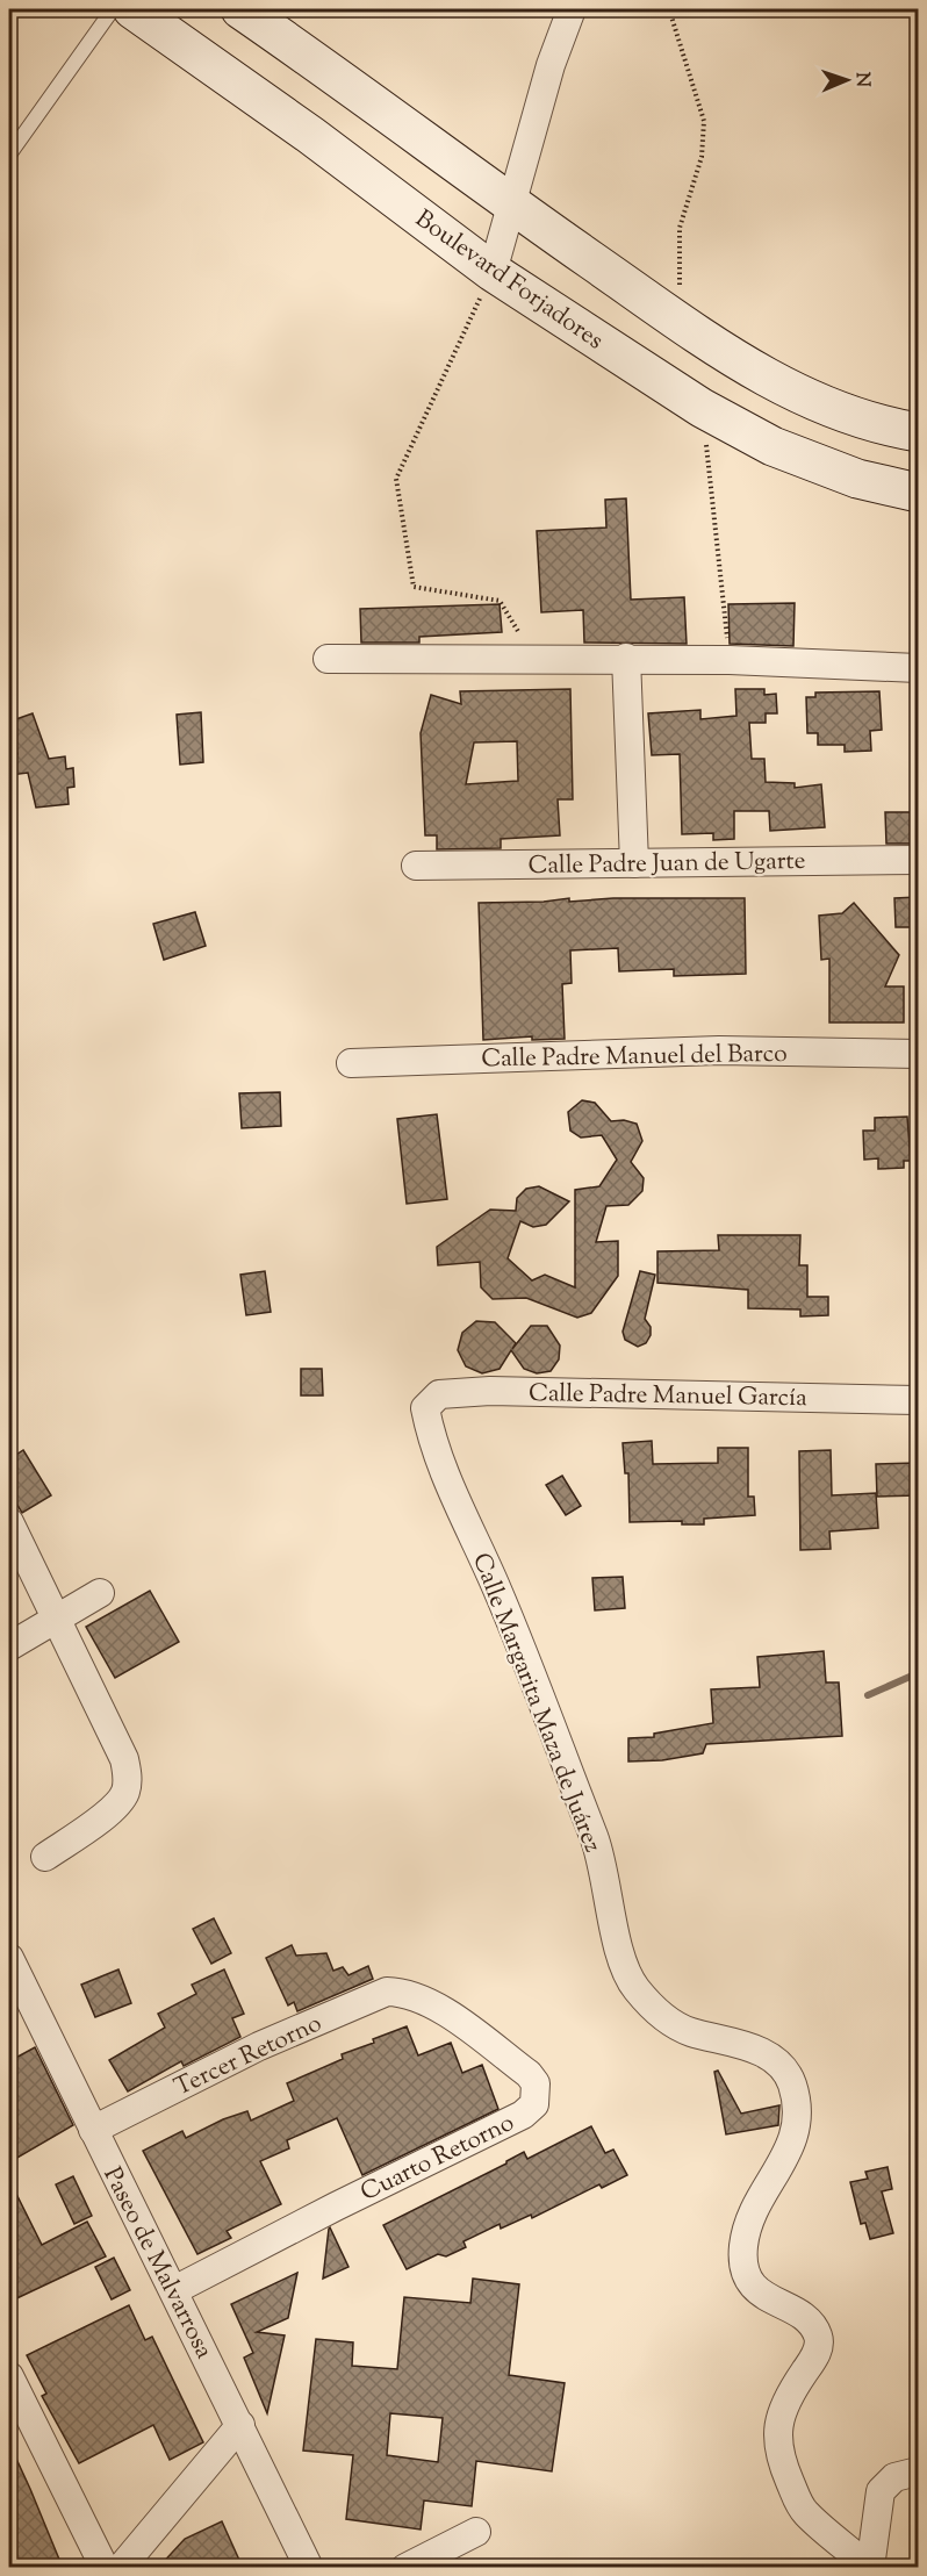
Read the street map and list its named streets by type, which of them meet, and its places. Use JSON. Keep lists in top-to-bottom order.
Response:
{
  "streets": {
    "main road": ["Boulevard Forjadores"],
    "street": [
      "Calle Padre Juan de Ugarte",
      "Calle Padre Manuel del Barco",
      "Calle Padre Manuel García",
      "Calle Margarita Maza de Juárez",
      "Tercer Retorno",
      "Cuarto Retorno",
      "Paseo de Malvarrosa"
    ]
  },
  "crossings": [
    ["Calle Padre Manuel García", "Calle Margarita Maza de Juárez"],
    ["Tercer Retorno", "Cuarto Retorno"],
    ["Tercer Retorno", "Paseo de Malvarrosa"],
    ["Cuarto Retorno", "Paseo de Malvarrosa"]
  ],
  "north": "right"
}
